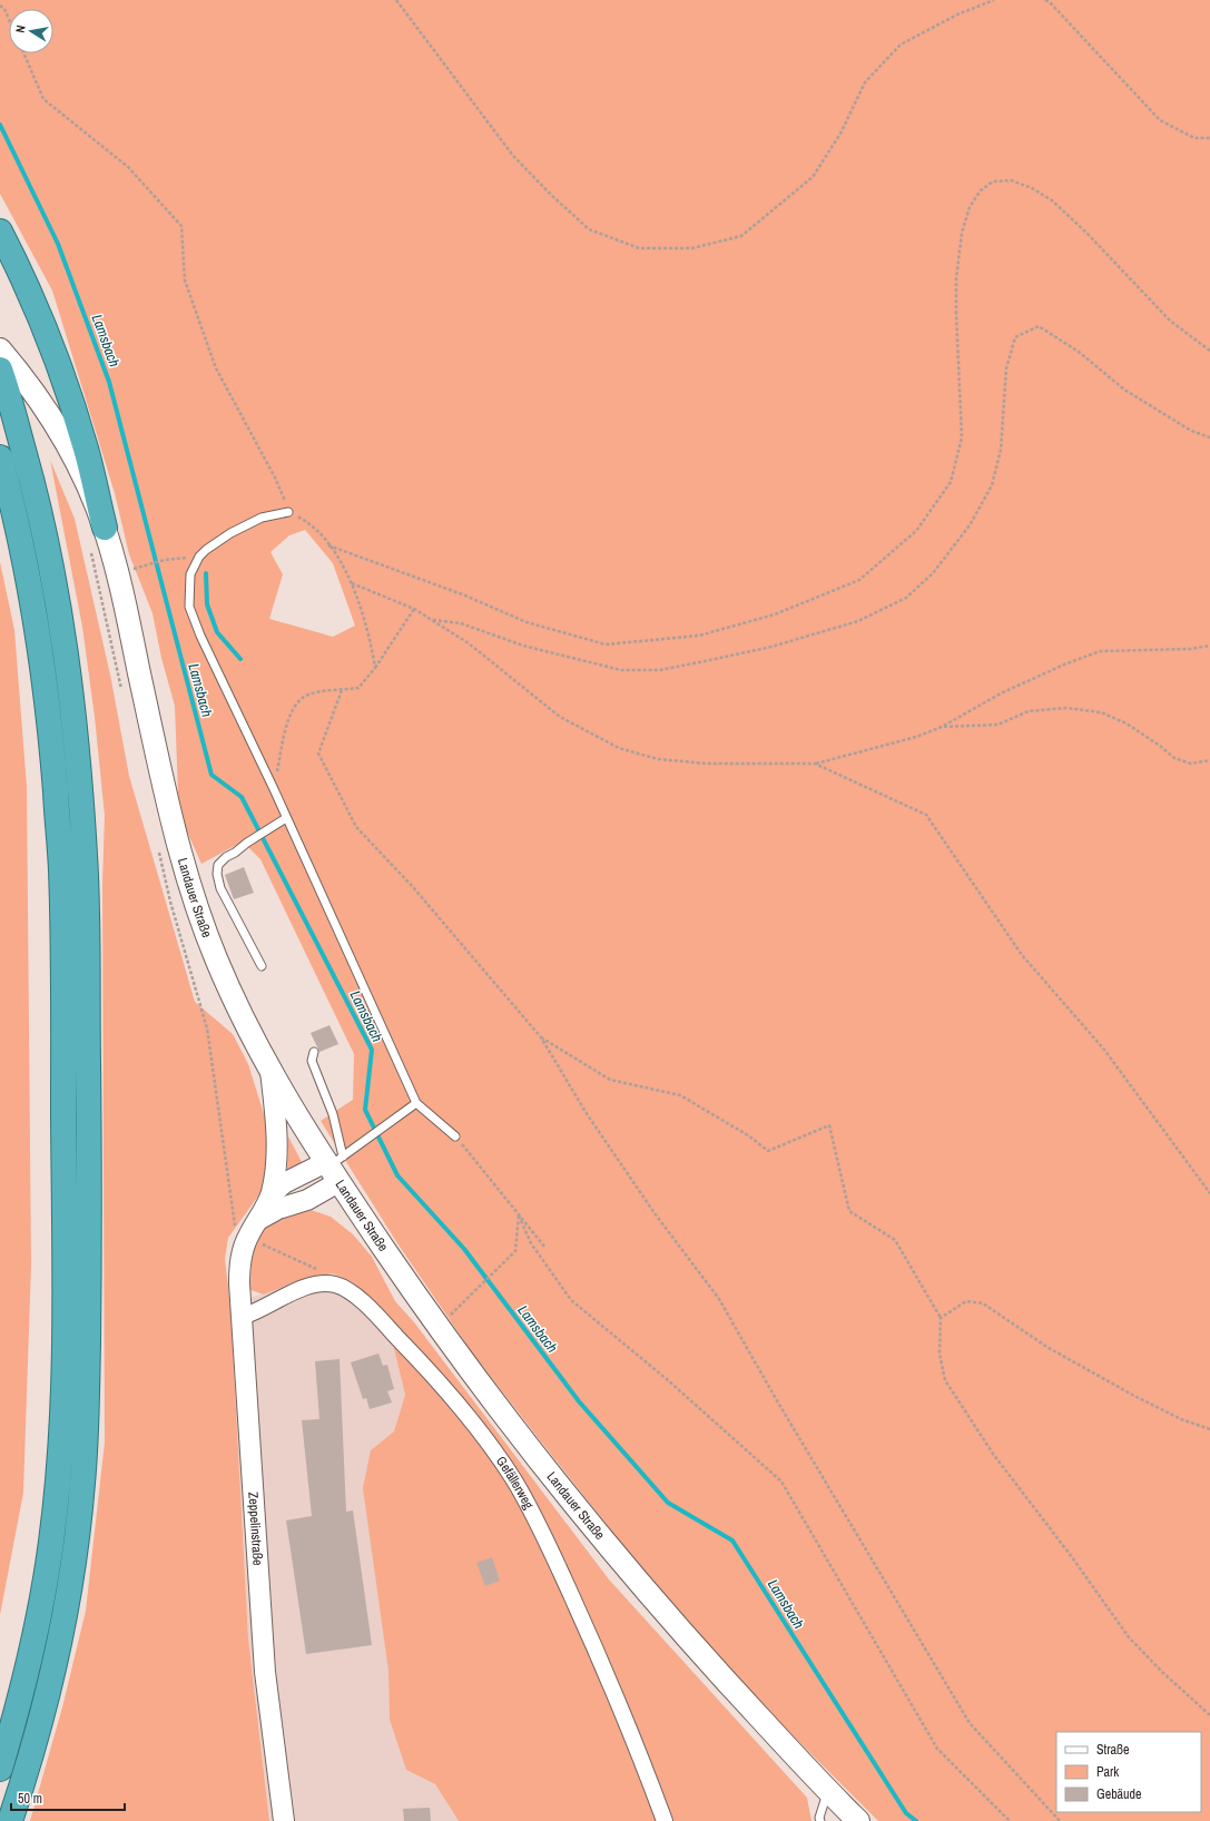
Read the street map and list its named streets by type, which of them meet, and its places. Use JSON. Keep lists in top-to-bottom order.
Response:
{
  "streets": {
    "main road": ["Landauer Straße"],
    "street": ["Gefällerweg", "Zeppelinstraße"]
  },
  "water": ["Lamsbach"],
  "legend": ["Straße", "Park", "Gebäude"],
  "scale_bar": "50 m",
  "north": "left"
}
